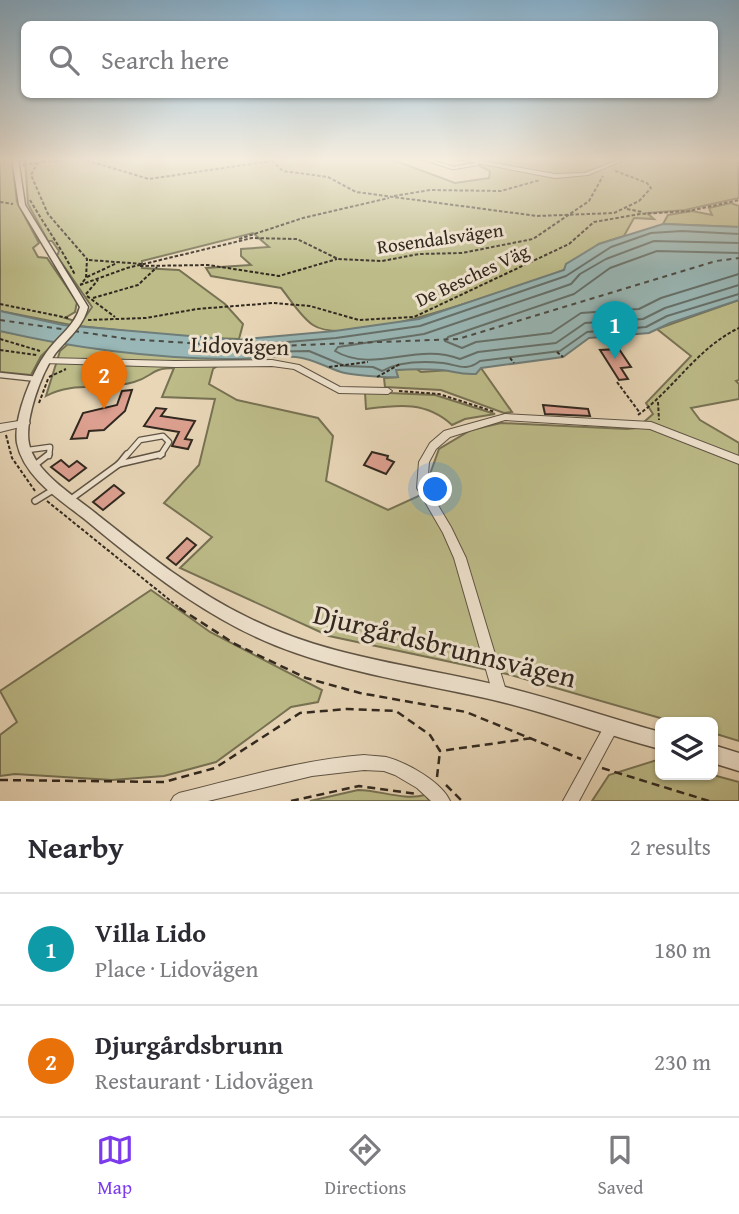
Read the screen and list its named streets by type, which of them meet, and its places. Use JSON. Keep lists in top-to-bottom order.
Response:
{
  "streets": {
    "street": ["Lidovägen", "Djurgårdsbrunnsvägen"],
    "path": ["Rosendalsvägen", "De Besches Väg"]
  },
  "crossings": [
    ["De Besches Väg", "Djurgårdsbrunnsvägen"],
    ["Lidovägen", "Djurgårdsbrunnsvägen"]
  ],
  "page": {
    "search": "Search here",
    "pins": ["1", "2"],
    "heading": ["Nearby", "2 results"],
    "list": [
      {
        "mark": "1",
        "name": "Villa Lido",
        "note": "Place · Lidovägen",
        "value": "180 m"
      },
      {
        "mark": "2",
        "name": "Djurgårdsbrunn",
        "note": "Restaurant · Lidovägen",
        "value": "230 m"
      }
    ],
    "nav": ["Map", "Directions", "Saved"]
  }
}
